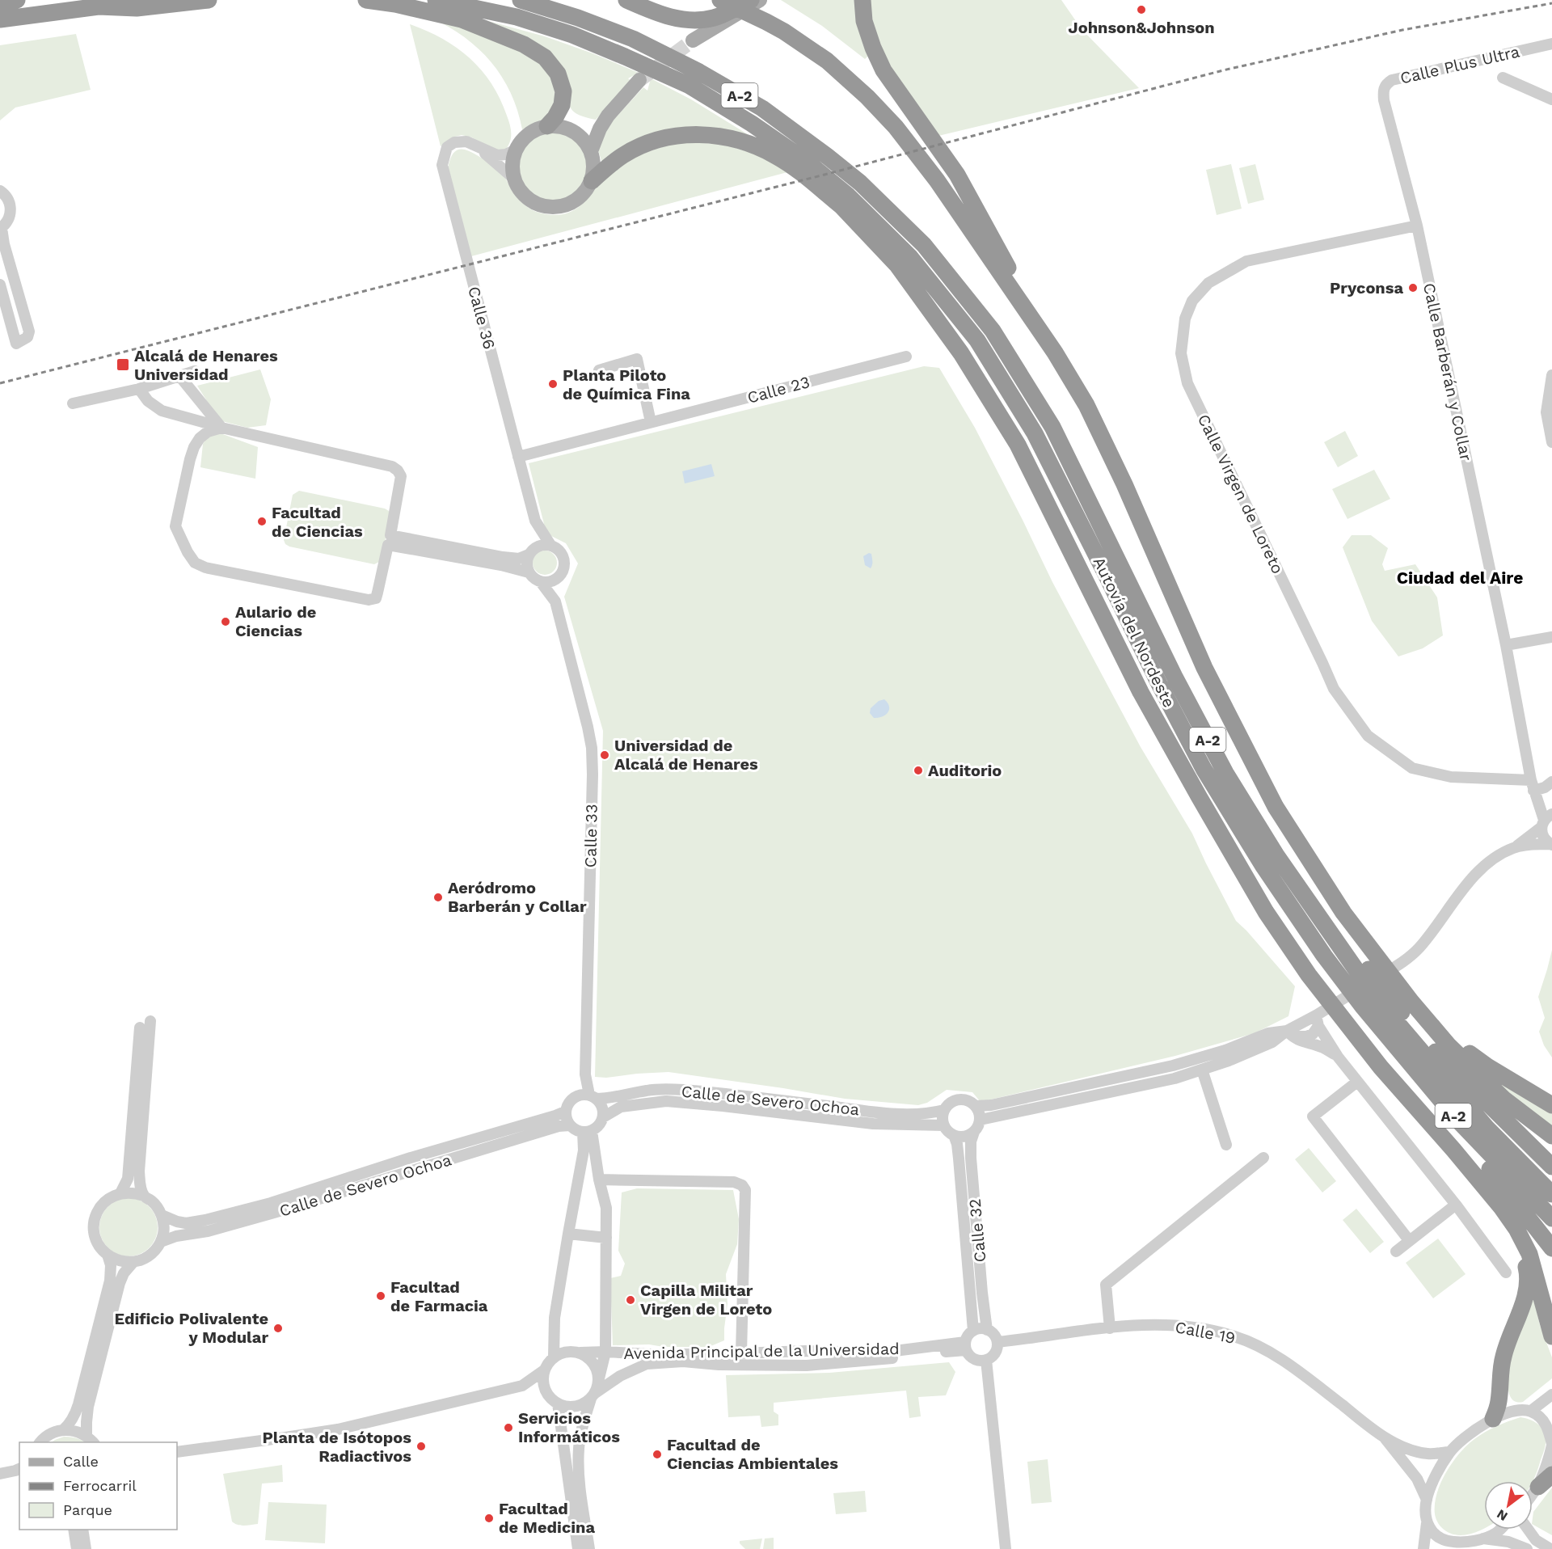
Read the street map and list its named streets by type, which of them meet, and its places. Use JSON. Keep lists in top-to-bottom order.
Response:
{
  "streets": {
    "highway": ["A-2", "Autovía del Nordeste"],
    "street": [
      "Calle Plus Ultra",
      "Calle 36",
      "Calle Barberán y Collar",
      "Calle 23",
      "Calle Virgen de Loreto",
      "Calle 33",
      "Calle de Severo Ochoa",
      "Calle 32",
      "Calle 19",
      "Avenida Principal de la Universidad"
    ]
  },
  "crossings": [
    ["Calle Plus Ultra", "Calle Barberán y Collar"],
    ["A-2", "Autovía del Nordeste"],
    ["Calle 36", "Calle 23"],
    ["Calle 36", "Calle 33"],
    ["Calle Barberán y Collar", "Calle Virgen de Loreto"],
    ["Calle 33", "Calle de Severo Ochoa"],
    ["Calle 33", "Avenida Principal de la Universidad"],
    ["Calle de Severo Ochoa", "Calle 32"],
    ["Calle de Severo Ochoa", "Avenida Principal de la Universidad"],
    ["Calle 32", "Calle 19"],
    ["Calle 32", "Avenida Principal de la Universidad"],
    ["Calle 19", "Avenida Principal de la Universidad"]
  ],
  "districts": ["Ciudad del Aire"],
  "places": {
    "other": [
      "Johnson&Johnson",
      "Pryconsa",
      "Planta Piloto de Química Fina",
      "Facultad de Ciencias",
      "Aulario de Ciencias",
      "Universidad de Alcalá de Henares",
      "Auditorio",
      "Aeródromo Barberán y Collar",
      "Facultad de Farmacia",
      "Capilla Militar Virgen de Loreto",
      "Edificio Polivalente y Modular",
      "Servicios Informáticos",
      "Planta de Isótopos Radiactivos",
      "Facultad de Ciencias Ambientales",
      "Facultad de Medicina"
    ],
    "transit": ["Alcalá de Henares Universidad"]
  },
  "legend": ["Calle", "Ferrocarril", "Parque"],
  "north": "bottom left"
}
